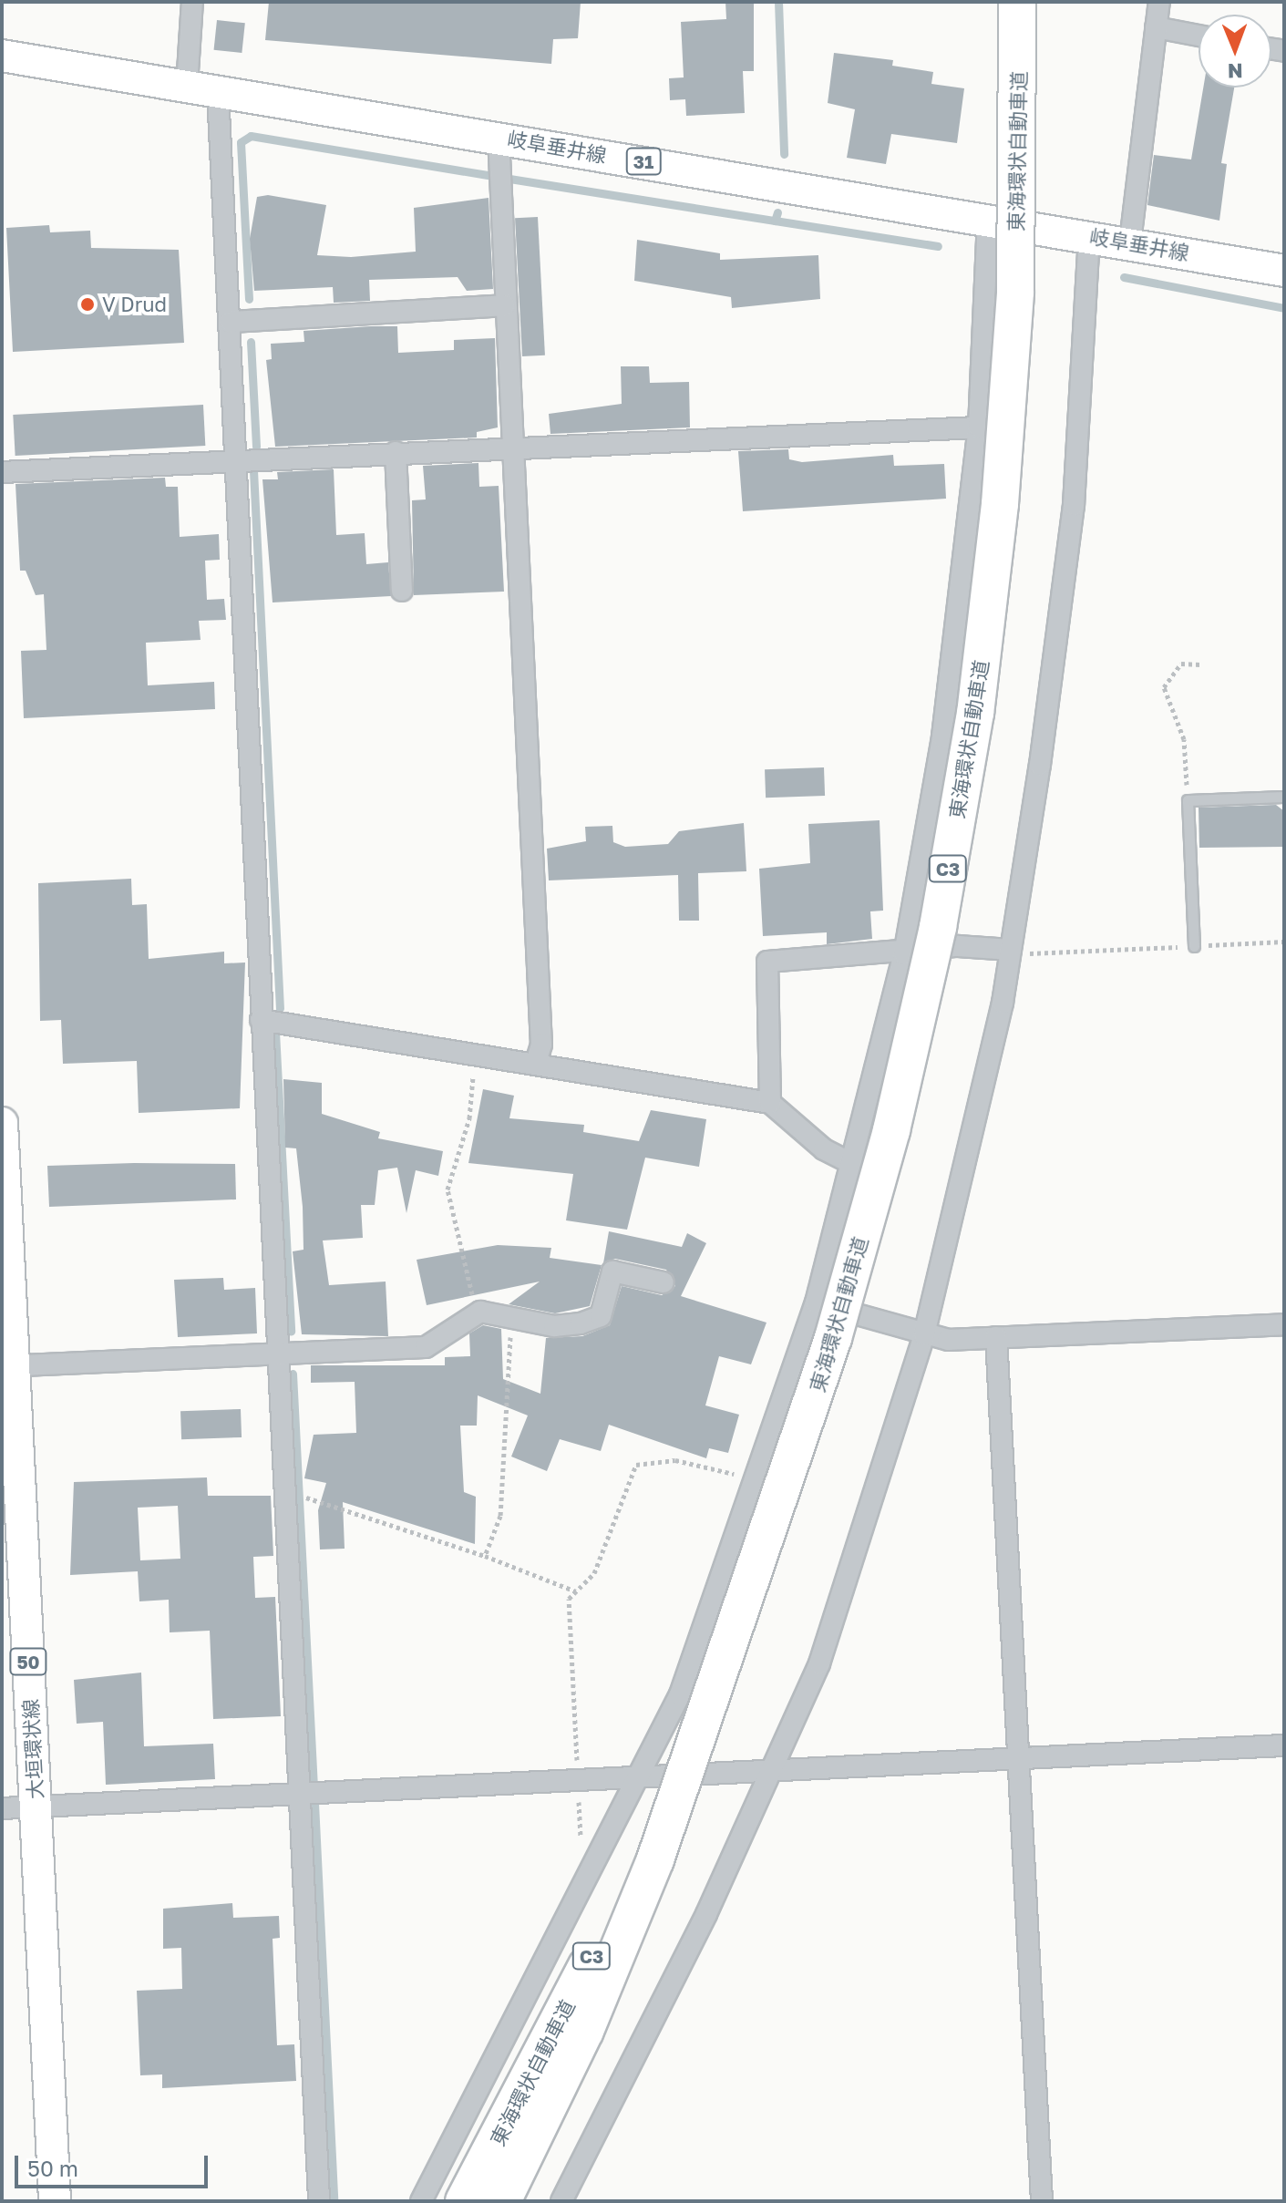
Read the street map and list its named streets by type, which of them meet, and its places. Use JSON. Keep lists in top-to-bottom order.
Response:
{
  "streets": {
    "highway": ["東海環状自動車道", "C3"],
    "main road": [
      "岐阜垂井線",
      "31",
      "50",
      "大垣環状線"
    ]
  },
  "places": ["V Drud"],
  "scale_bar": "50 m",
  "north": "bottom"
}
